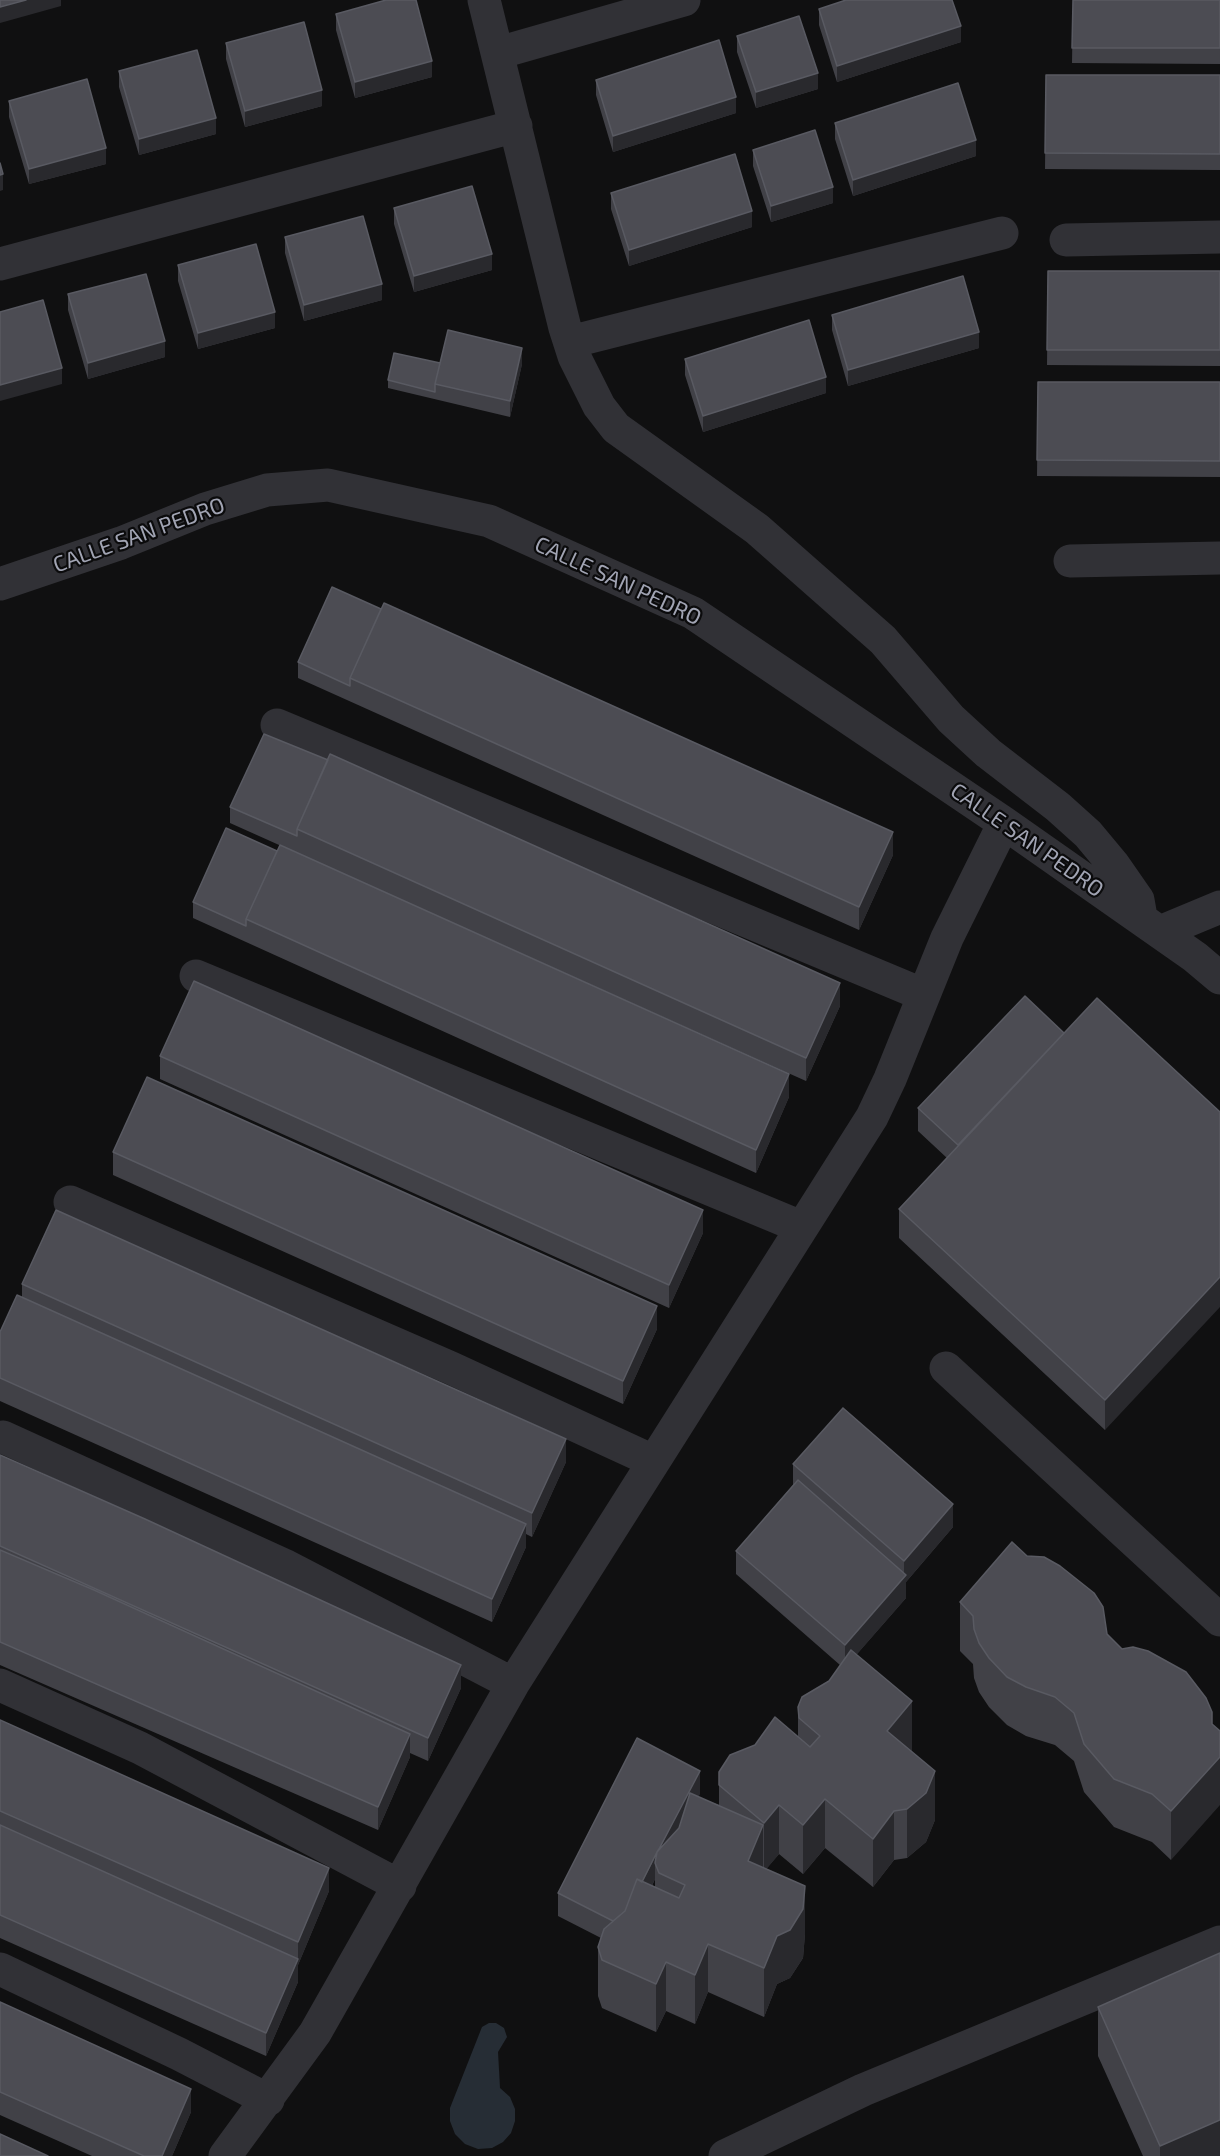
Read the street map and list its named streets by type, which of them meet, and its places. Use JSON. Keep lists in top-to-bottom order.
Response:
{
  "streets": {
    "street": ["CALLE SAN PEDRO"]
  }
}
